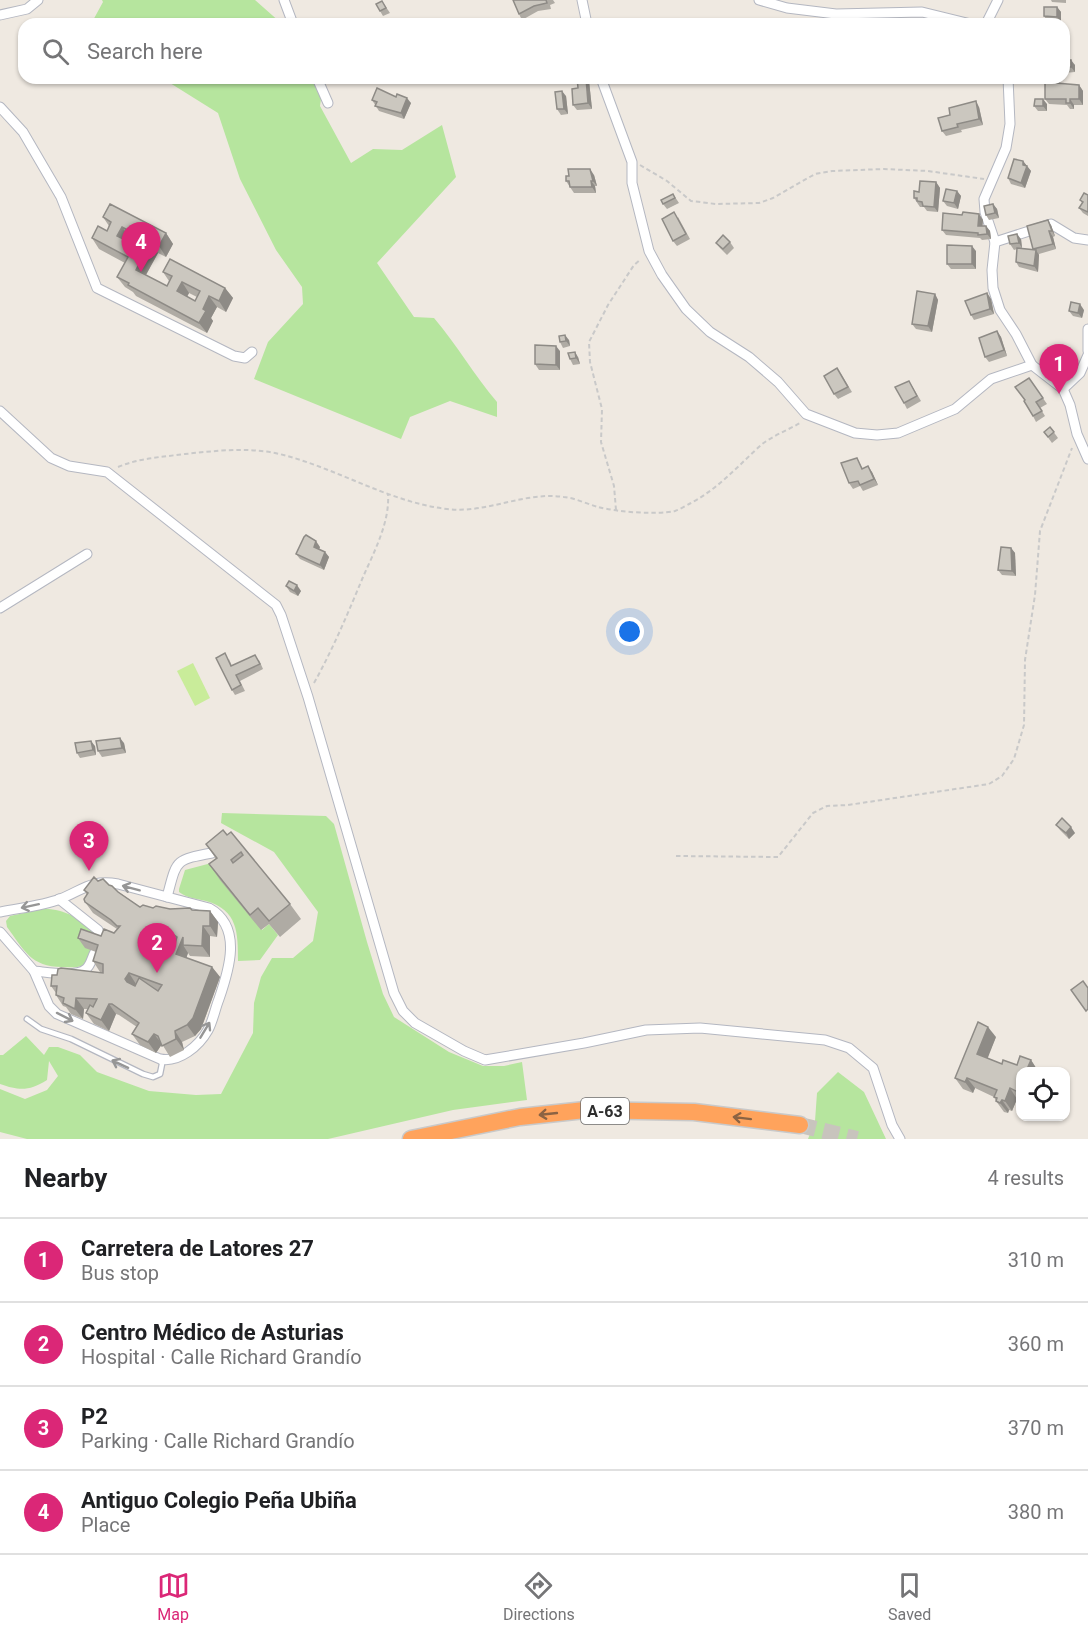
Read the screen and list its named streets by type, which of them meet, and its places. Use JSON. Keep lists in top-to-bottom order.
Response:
{
  "streets": {
    "highway": ["A-63"]
  },
  "page": {
    "search": "Search here",
    "pins": [
      "4",
      "1",
      "3",
      "2"
    ],
    "heading": ["Nearby", "4 results"],
    "list": [
      {
        "mark": "1",
        "name": "Carretera de Latores 27",
        "note": "Bus stop",
        "value": "310 m"
      },
      {
        "mark": "2",
        "name": "Centro Médico de Asturias",
        "note": "Hospital · Calle Richard Grandío",
        "value": "360 m"
      },
      {
        "mark": "3",
        "name": "P2",
        "note": "Parking · Calle Richard Grandío",
        "value": "370 m"
      },
      {
        "mark": "4",
        "name": "Antiguo Colegio Peña Ubiña",
        "note": "Place",
        "value": "380 m"
      }
    ],
    "nav": ["Map", "Directions", "Saved"]
  }
}
